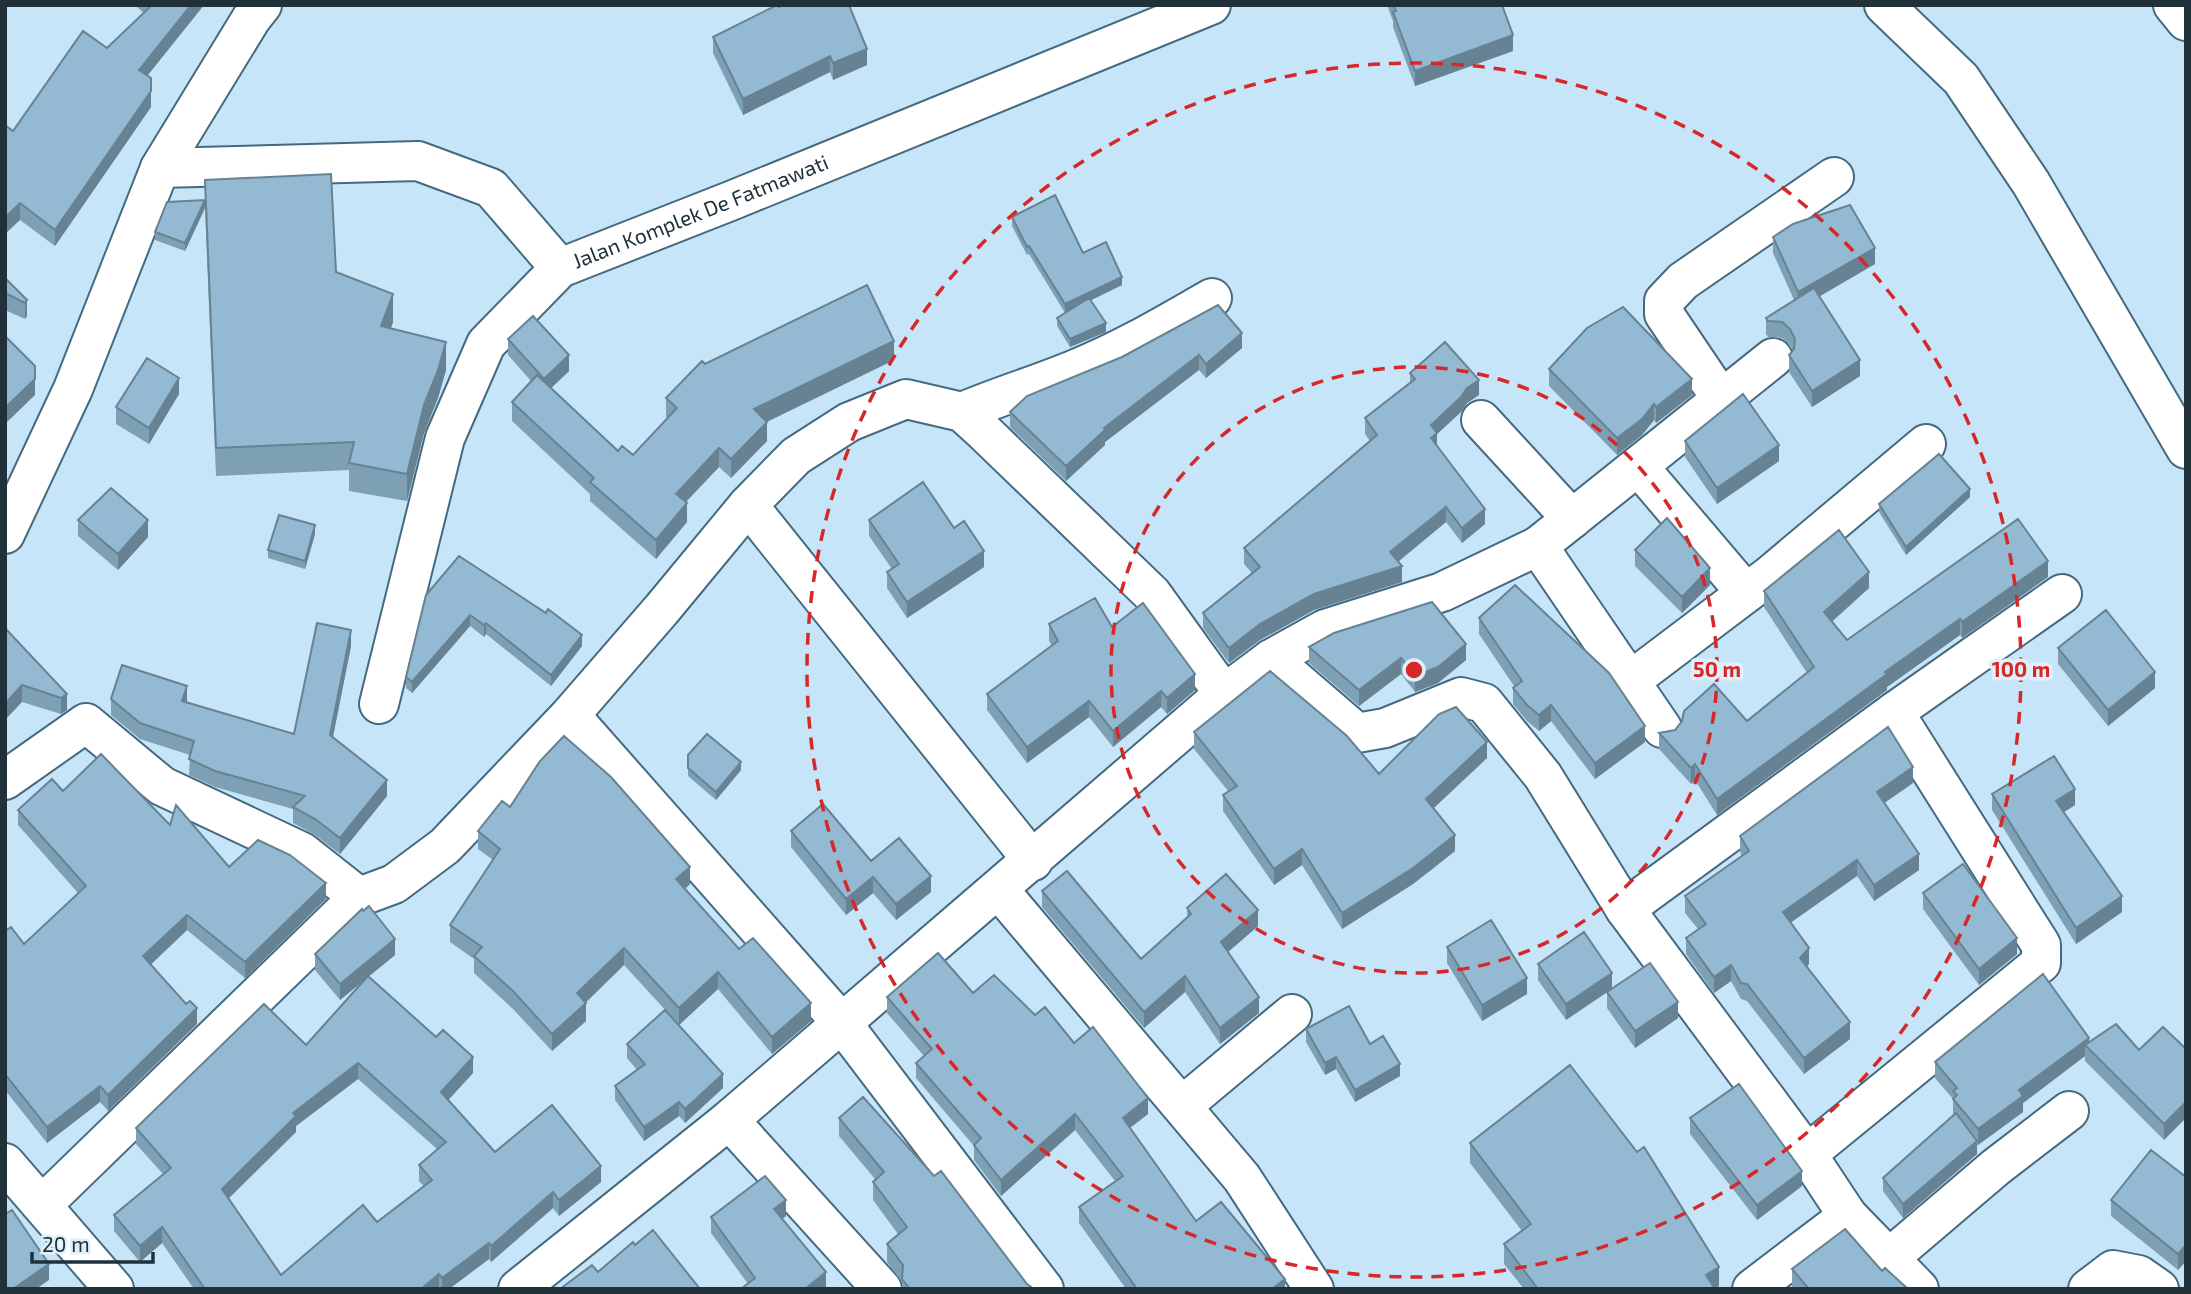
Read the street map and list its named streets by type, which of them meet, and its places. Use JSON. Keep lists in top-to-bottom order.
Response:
{
  "streets": {
    "street": ["Jalan Komplek De Fatmawati"]
  },
  "scale_bar": "20 m",
  "rings": ["50 m", "100 m"]
}
